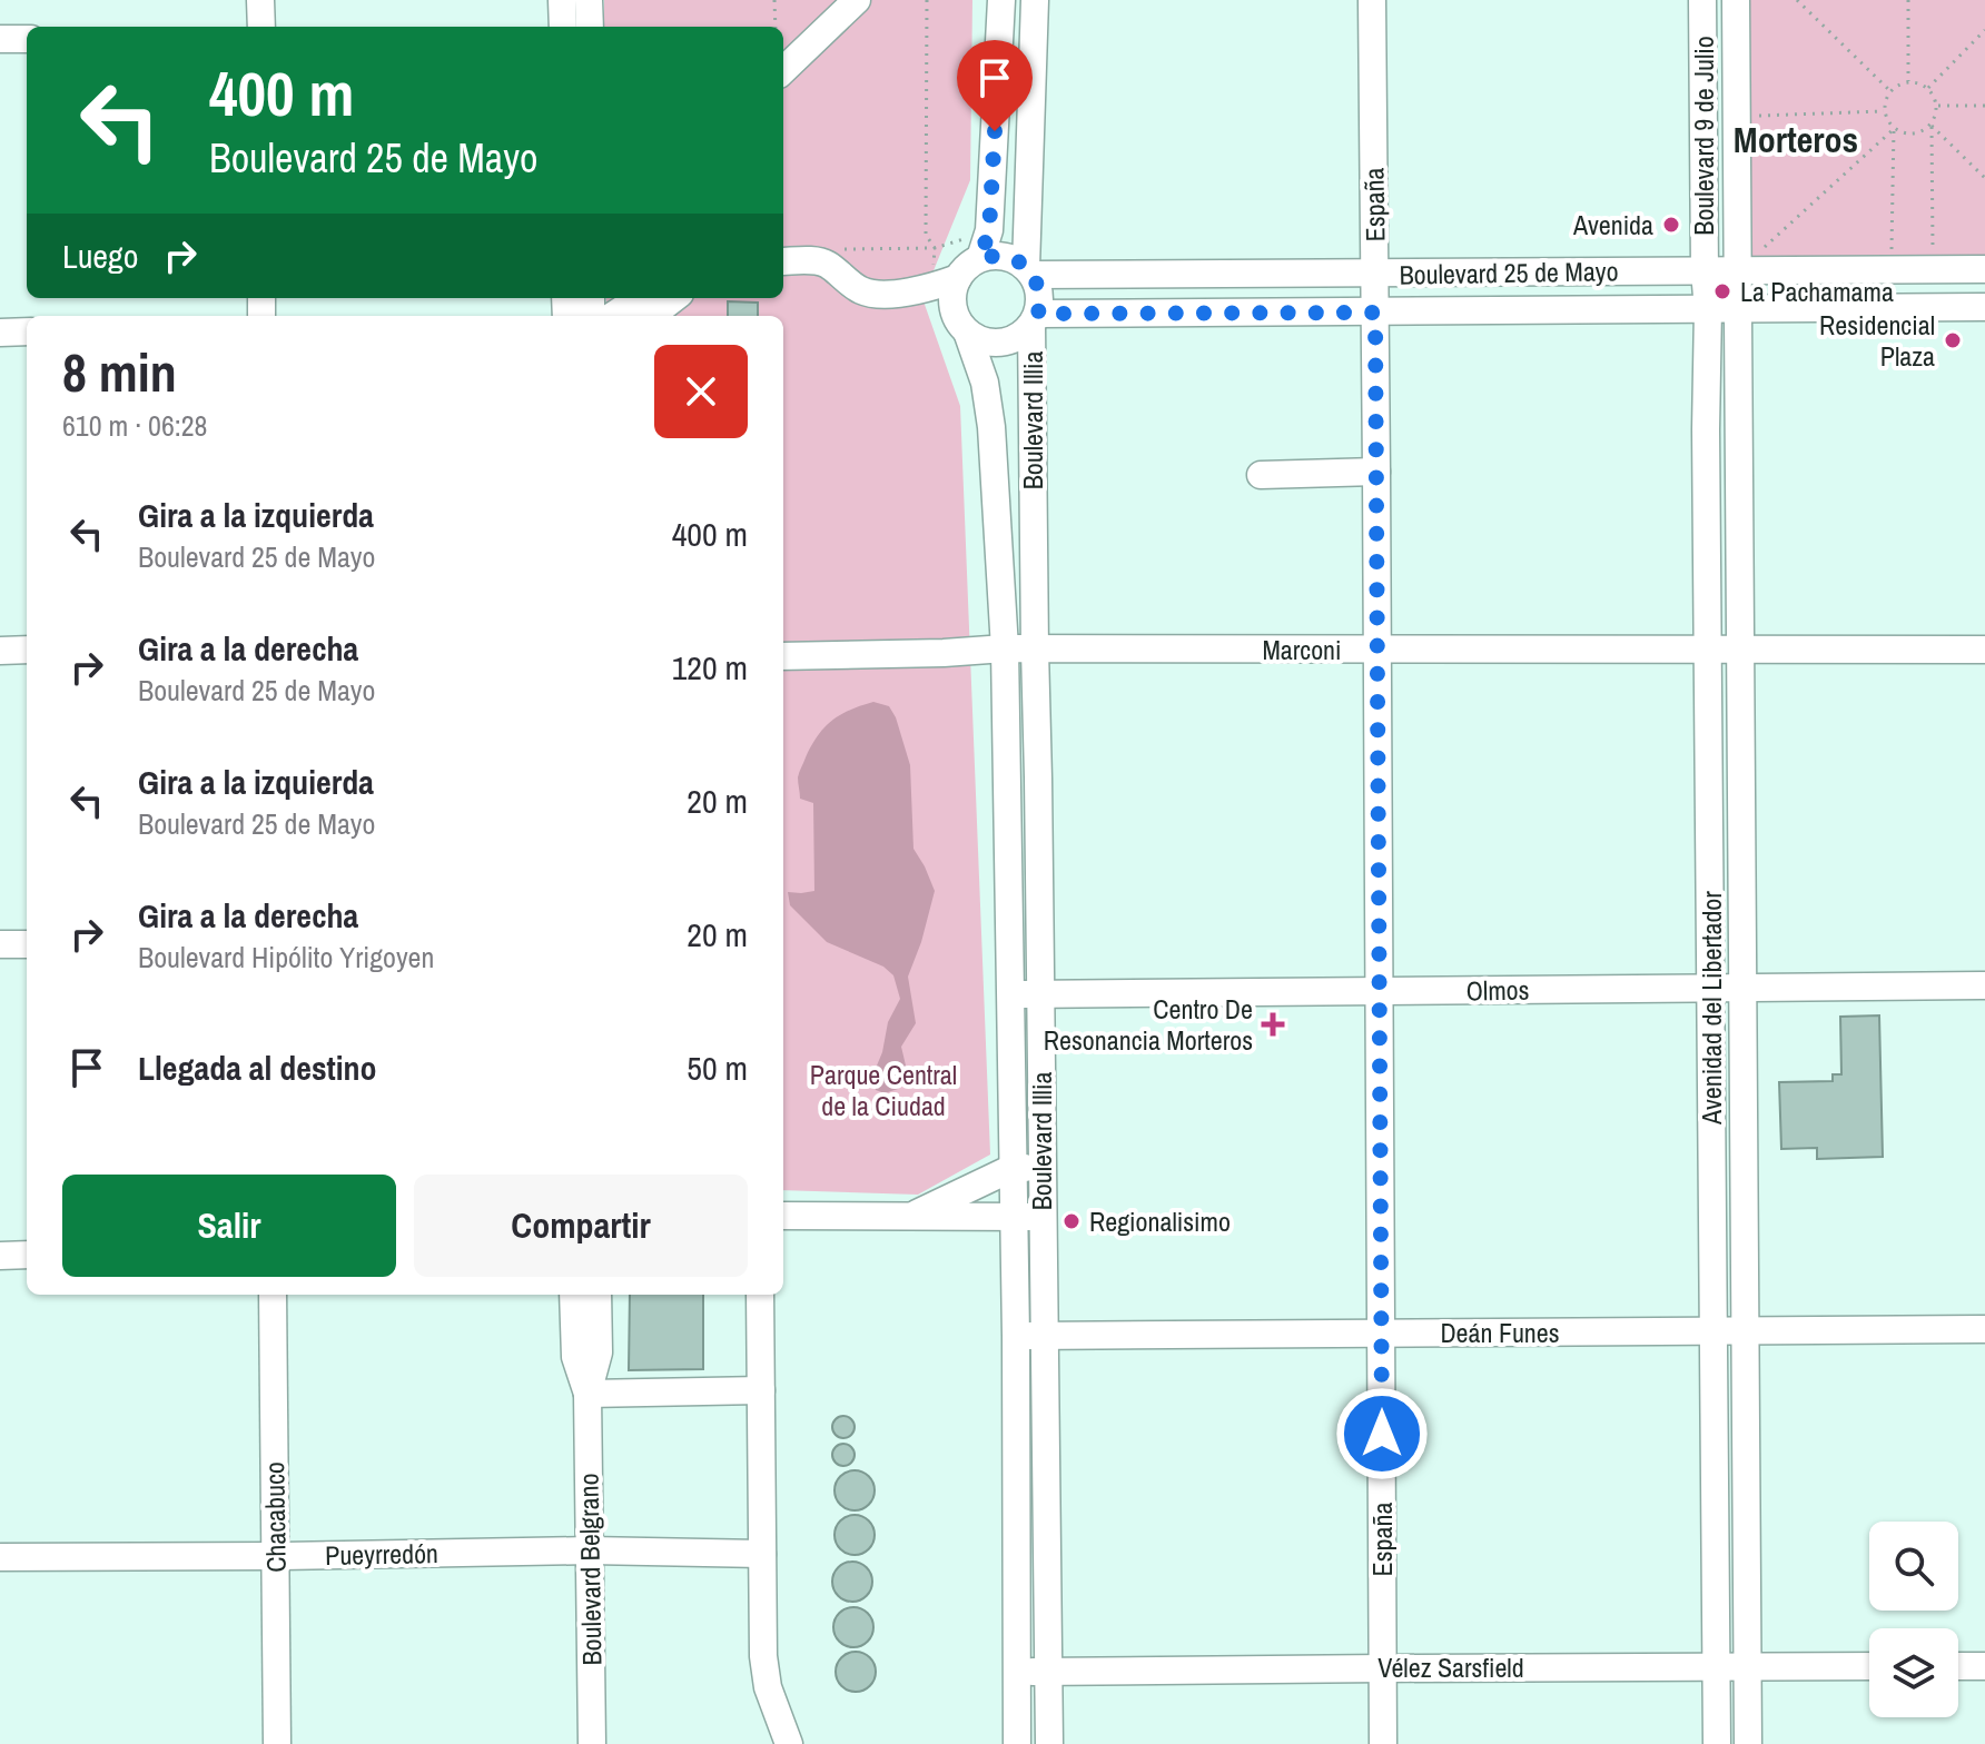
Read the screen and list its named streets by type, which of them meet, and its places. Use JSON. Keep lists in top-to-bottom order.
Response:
{
  "streets": {
    "street": [
      "Boulevard 9 de Julio",
      "España",
      "Boulevard 25 de Mayo",
      "Boulevard Illia",
      "Marconi",
      "Olmos",
      "Avenidad del Libertador",
      "Deán Funes",
      "Chacabuco",
      "Pueyrredón",
      "Boulevard Belgrano",
      "Vélez Sarsfield"
    ]
  },
  "crossings": [
    ["Boulevard 9 de Julio", "Boulevard 25 de Mayo"],
    ["Boulevard 9 de Julio", "Avenidad del Libertador"],
    ["España", "Boulevard 25 de Mayo"],
    ["España", "Marconi"],
    ["España", "Olmos"],
    ["España", "Deán Funes"],
    ["España", "Vélez Sarsfield"],
    ["Boulevard 25 de Mayo", "Boulevard Illia"],
    ["Boulevard 25 de Mayo", "Avenidad del Libertador"],
    ["Boulevard Illia", "Marconi"],
    ["Boulevard Illia", "Olmos"],
    ["Boulevard Illia", "Deán Funes"],
    ["Boulevard Illia", "Vélez Sarsfield"],
    ["Marconi", "Avenidad del Libertador"],
    ["Olmos", "Avenidad del Libertador"],
    ["Avenidad del Libertador", "Deán Funes"],
    ["Avenidad del Libertador", "Vélez Sarsfield"],
    ["Chacabuco", "Pueyrredón"],
    ["Pueyrredón", "Boulevard Belgrano"]
  ],
  "districts": ["Morteros"],
  "parks": ["Parque Central de la Ciudad"],
  "places": {
    "other": [
      "Avenida",
      "La Pachamama",
      "Residencial Plaza",
      "Regionalisimo"
    ],
    "health": ["Centro De Resonancia Morteros"]
  },
  "page": {
    "turn": ["400 m", "Boulevard 25 de Mayo"],
    "then": "Luego",
    "heading": ["8 min", "610 m · 06:28"],
    "list": [
      {
        "name": "Gira a la izquierda",
        "note": "Boulevard 25 de Mayo",
        "value": "400 m"
      },
      {
        "name": "Gira a la derecha",
        "note": "Boulevard 25 de Mayo",
        "value": "120 m"
      },
      {
        "name": "Gira a la izquierda",
        "note": "Boulevard 25 de Mayo",
        "value": "20 m"
      },
      {
        "name": "Gira a la derecha",
        "note": "Boulevard Hipólito Yrigoyen",
        "value": "20 m"
      },
      {
        "name": "Llegada al destino",
        "value": "50 m"
      }
    ],
    "buttons": ["Salir", "Compartir"]
  }
}
